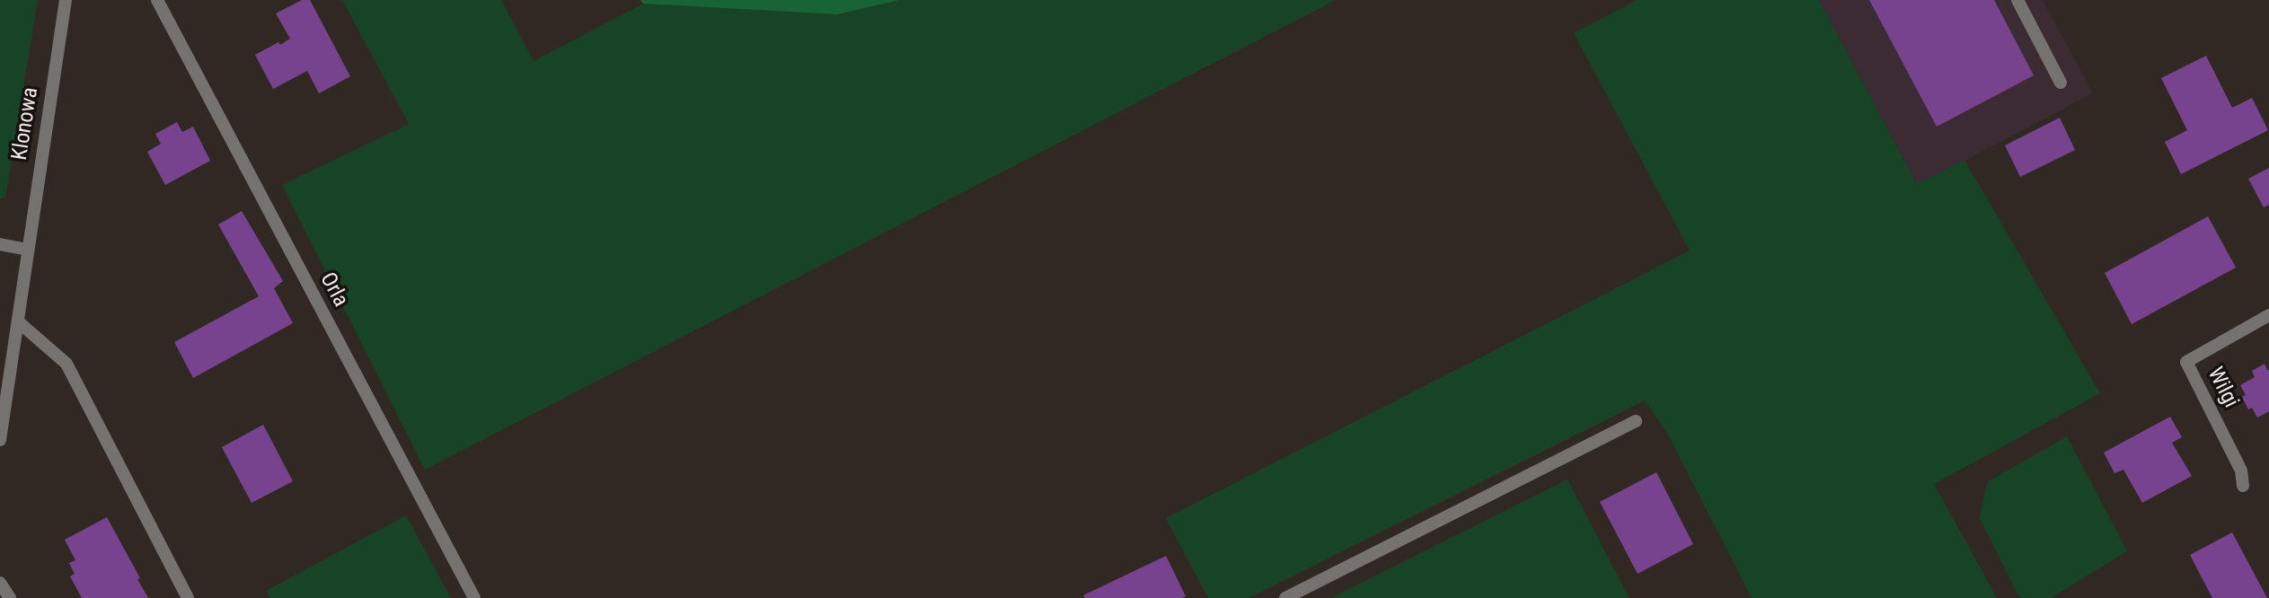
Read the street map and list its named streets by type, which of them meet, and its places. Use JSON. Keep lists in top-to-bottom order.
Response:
{
  "streets": {
    "street": ["Klonowa", "Orla", "Wilgi"]
  }
}
